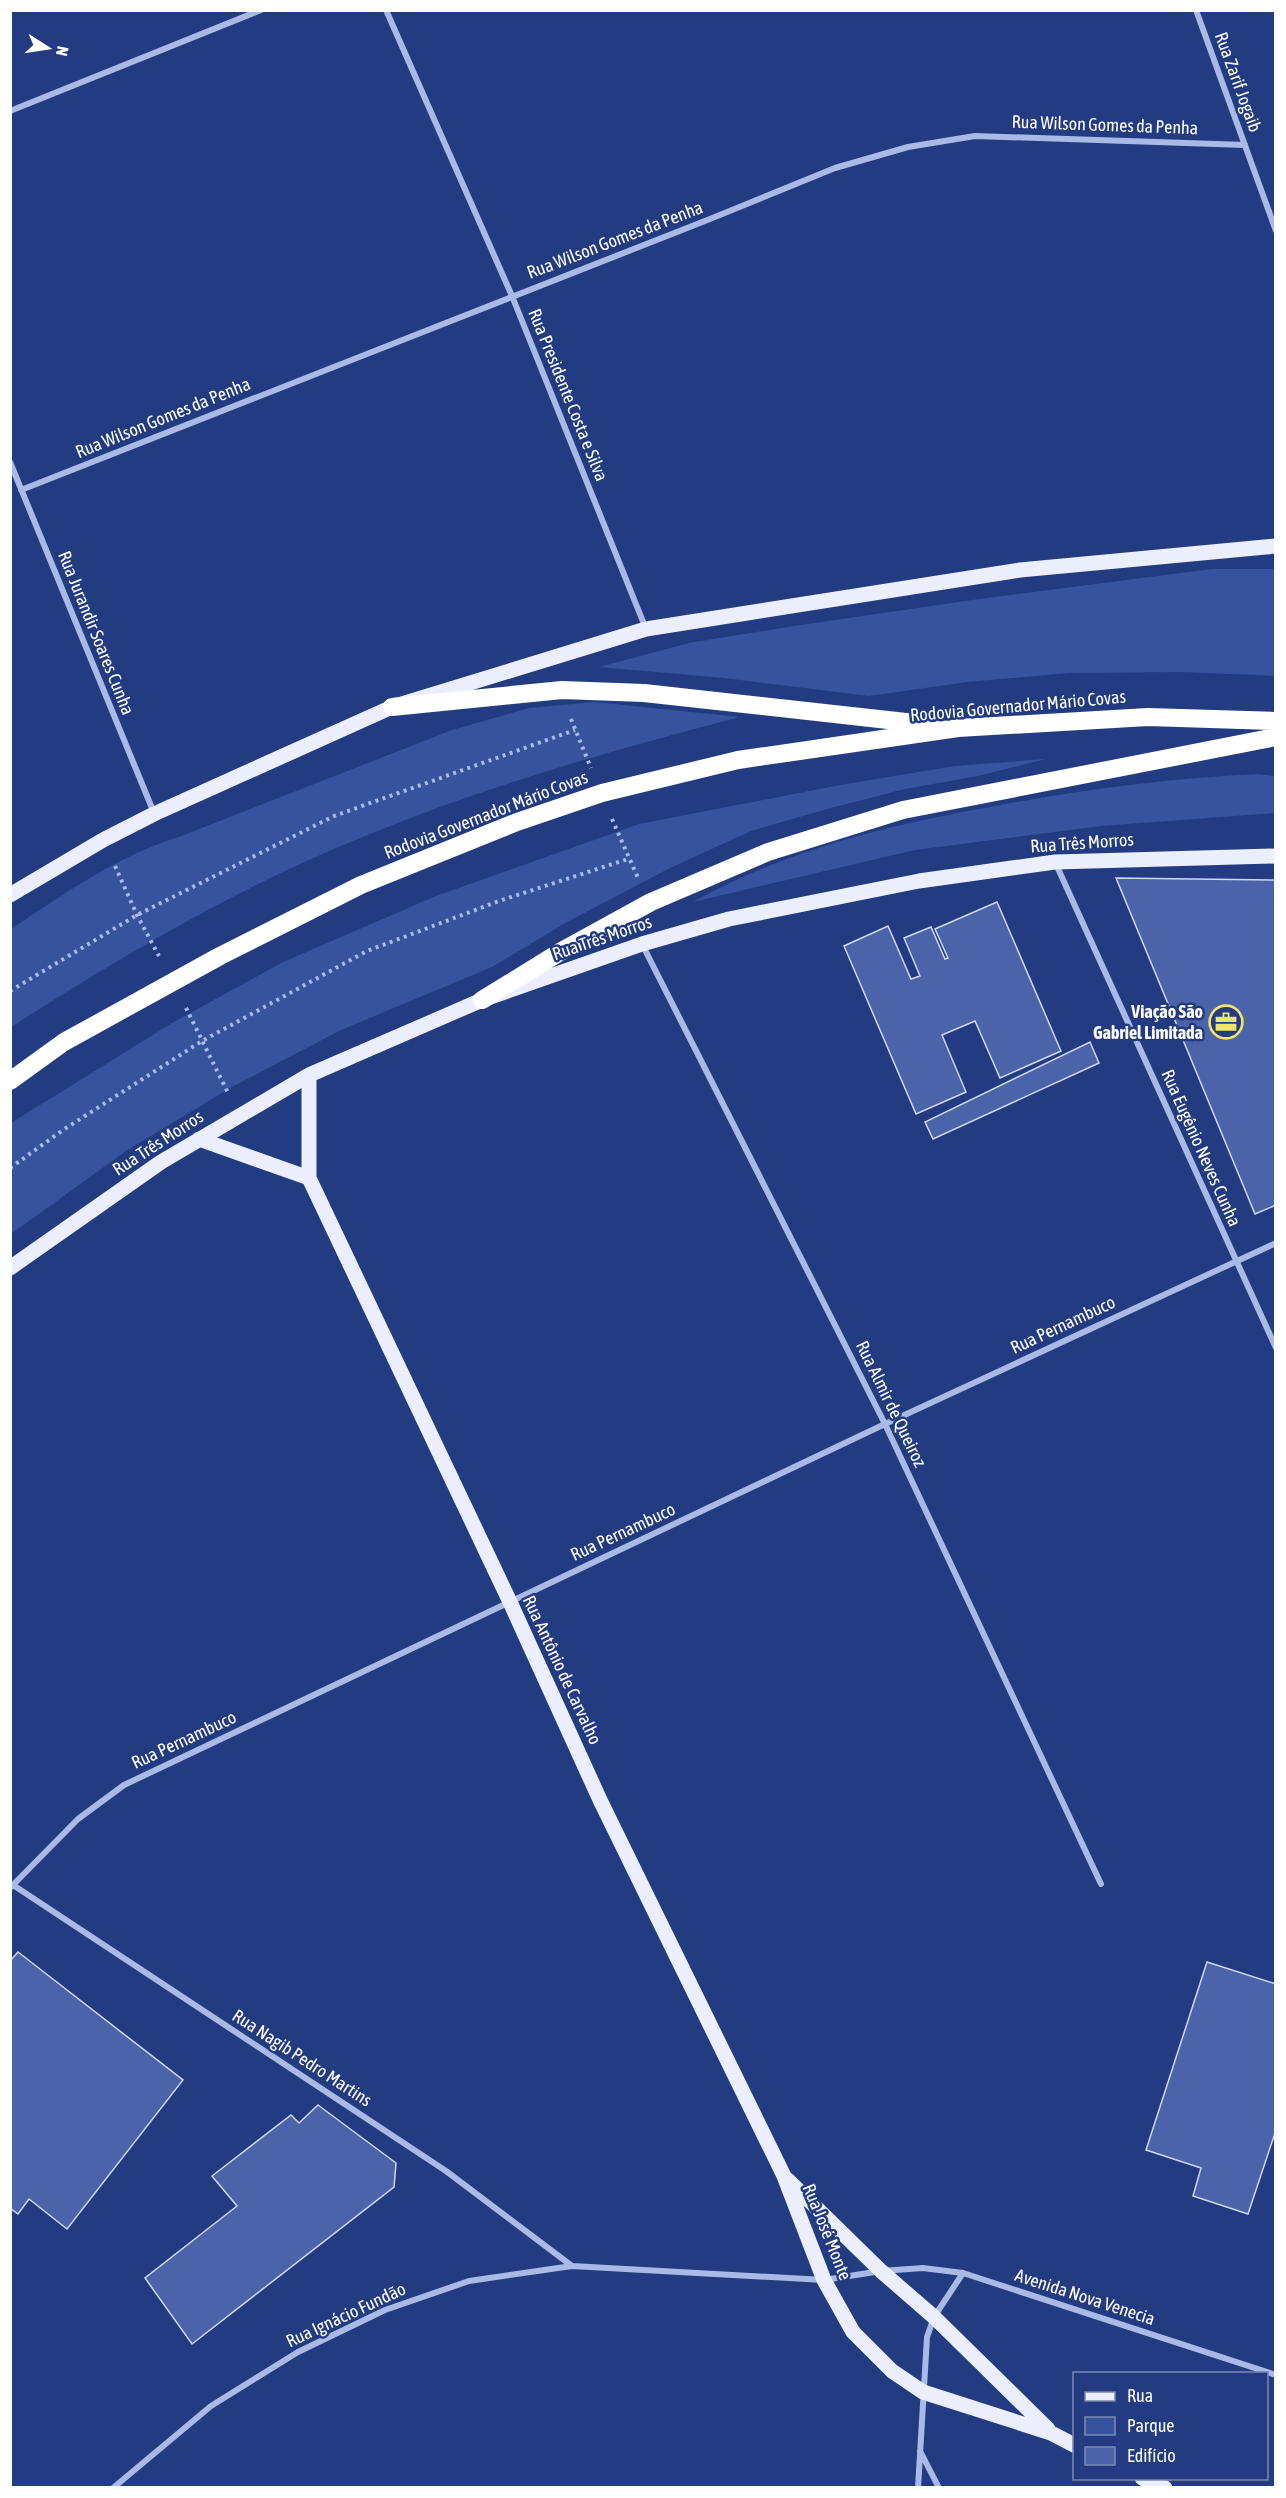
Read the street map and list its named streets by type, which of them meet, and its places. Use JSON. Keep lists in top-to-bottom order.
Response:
{
  "streets": {
    "highway": ["Rodovia Governador Mário Covas"],
    "main road": ["Rua Três Morros", "Rua Antônio de Carvalho", "Rua José Monte"],
    "street": [
      "Rua Zarif Jogaib",
      "Rua Wilson Gomes da Penha",
      "Rua Presidente Costa e Silva",
      "Rua Jurandir Soares Cunha",
      "Rua Eugênio Neves Cunha",
      "Rua Pernambuco",
      "Rua Almir de Queiroz",
      "Rua Nagib Pedro Martins",
      "Avenida Nova Venecia",
      "Rua Ignácio Fundão"
    ]
  },
  "crossings": [
    ["Rua Zarif Jogaib", "Rua Wilson Gomes da Penha"],
    ["Rua Wilson Gomes da Penha", "Rua Presidente Costa e Silva"],
    ["Rua Wilson Gomes da Penha", "Rua Jurandir Soares Cunha"],
    ["Rua Três Morros", "Rua Eugênio Neves Cunha"],
    ["Rua Três Morros", "Rua Almir de Queiroz"],
    ["Rua Três Morros", "Rua Antônio de Carvalho"],
    ["Rua Eugênio Neves Cunha", "Rua Pernambuco"],
    ["Rua Pernambuco", "Rua Almir de Queiroz"],
    ["Rua Pernambuco", "Rua Antônio de Carvalho"],
    ["Rua Pernambuco", "Rua Nagib Pedro Martins"],
    ["Rua Antônio de Carvalho", "Rua José Monte"],
    ["Rua Nagib Pedro Martins", "Rua Ignácio Fundão"],
    ["Rua José Monte", "Avenida Nova Venecia"],
    ["Rua José Monte", "Rua Ignácio Fundão"],
    ["Avenida Nova Venecia", "Rua Ignácio Fundão"]
  ],
  "places": {
    "office": ["Viação São Gabriel Limitada"]
  },
  "legend": ["Rua", "Parque", "Edifício"],
  "north": "right"
}
